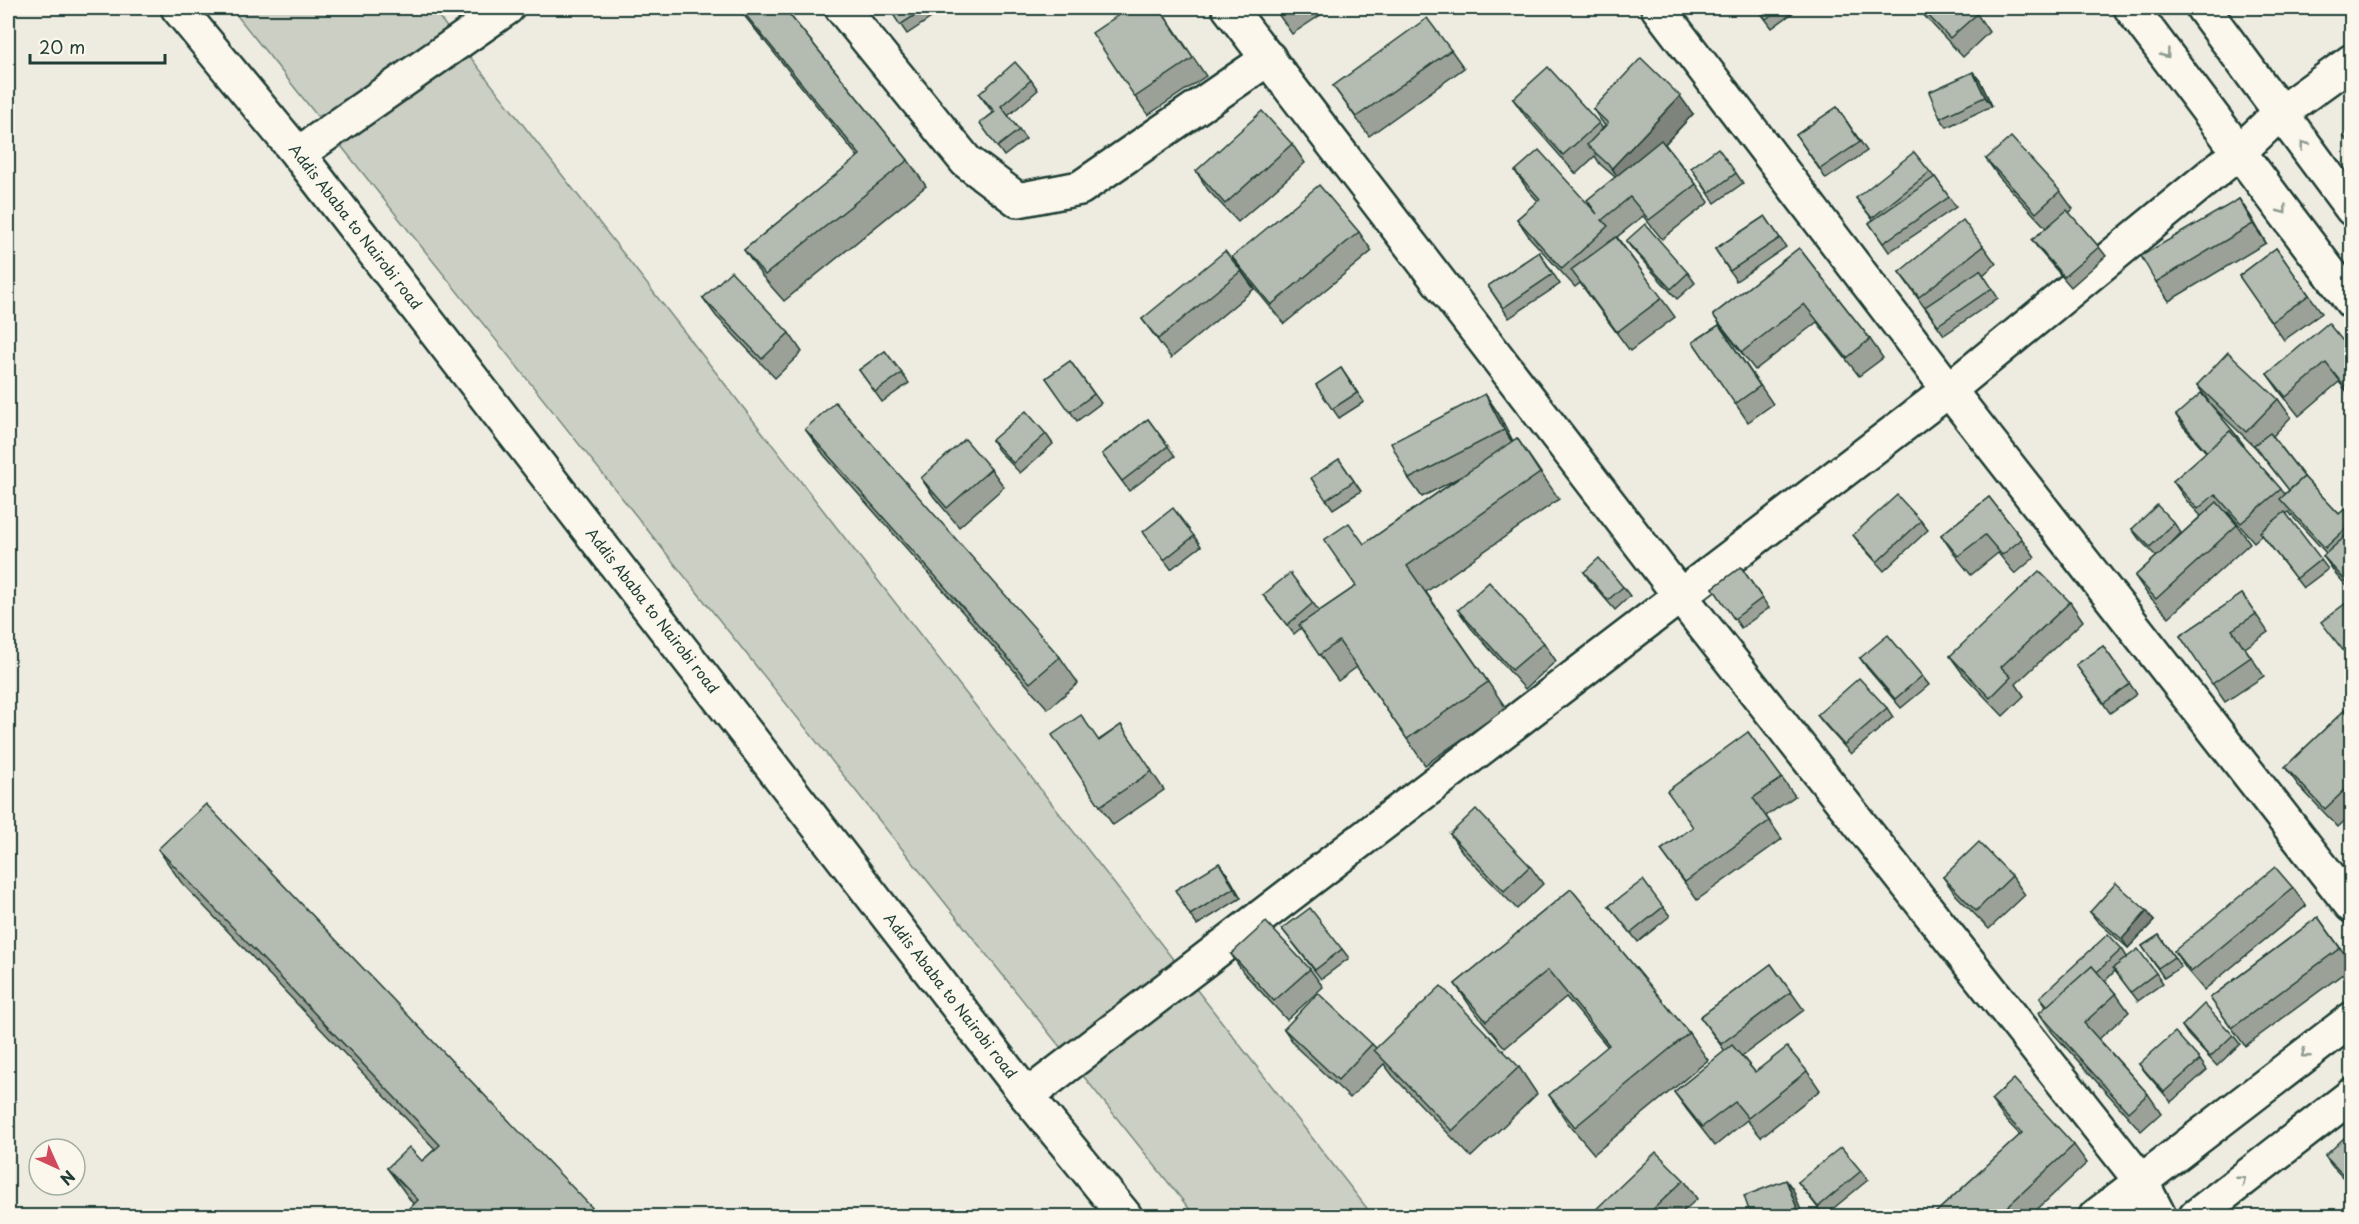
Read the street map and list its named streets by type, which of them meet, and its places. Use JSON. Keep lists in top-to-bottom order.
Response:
{
  "streets": {
    "main road": ["Addis Ababa to Nairobi road"]
  },
  "scale_bar": "20 m",
  "north": "bottom right"
}
